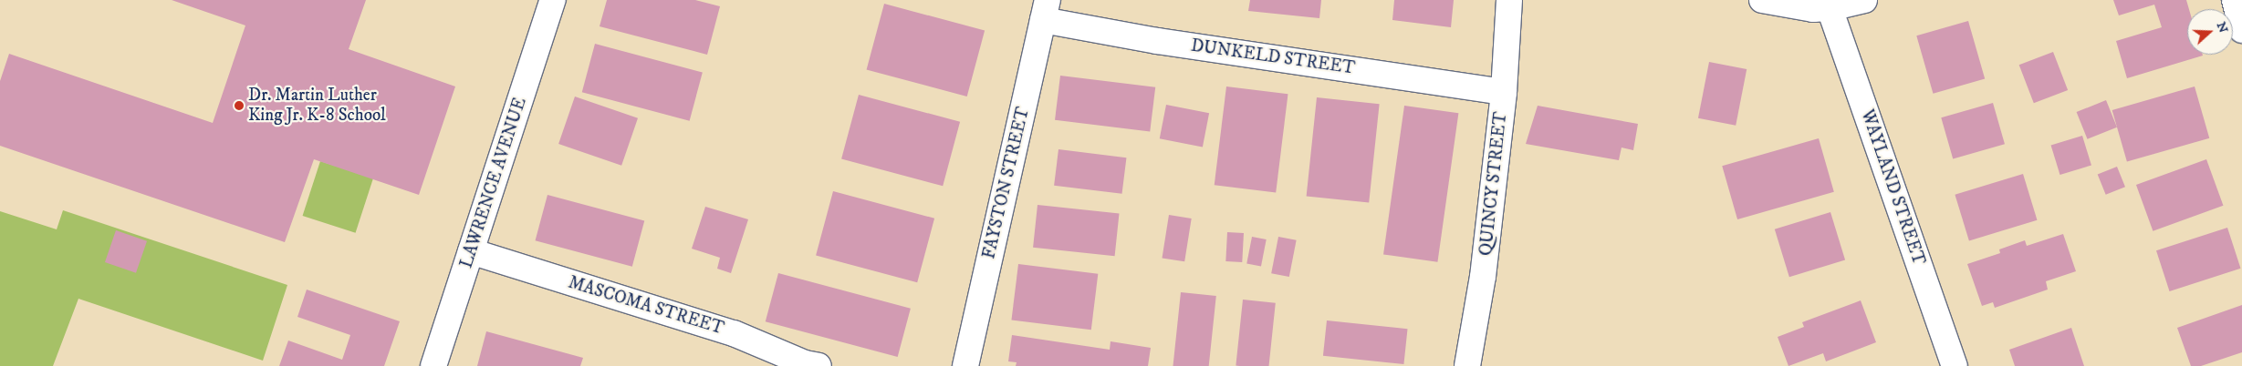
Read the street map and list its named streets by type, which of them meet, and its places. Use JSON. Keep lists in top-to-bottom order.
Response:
{
  "streets": {
    "street": [
      "DUNKELD STREET",
      "LAWRENCE AVENUE",
      "FAYSTON STREET",
      "QUINCY STREET",
      "WAYLAND STREET",
      "MASCOMA STREET"
    ]
  },
  "crossings": [
    ["DUNKELD STREET", "FAYSTON STREET"],
    ["DUNKELD STREET", "QUINCY STREET"],
    ["LAWRENCE AVENUE", "MASCOMA STREET"]
  ],
  "places": ["Dr. Martin Luther King Jr. K-8 School"],
  "north": "right"
}
